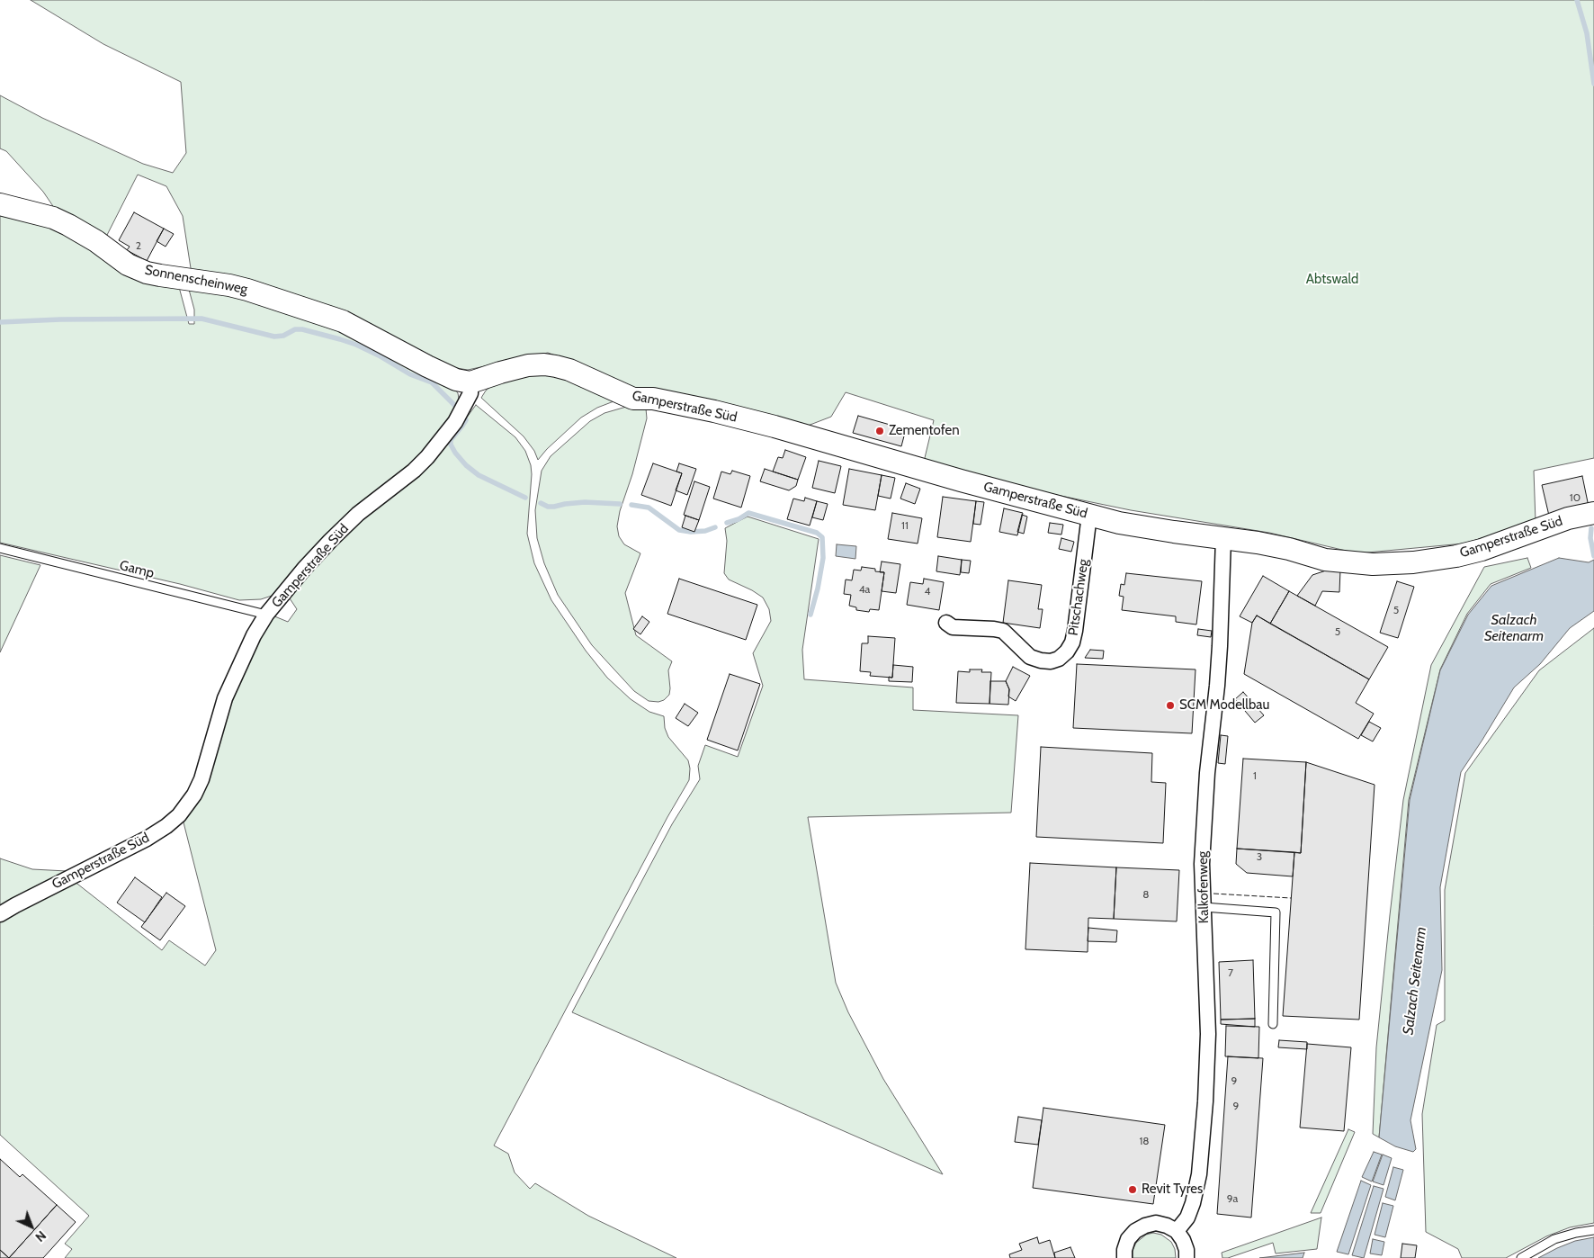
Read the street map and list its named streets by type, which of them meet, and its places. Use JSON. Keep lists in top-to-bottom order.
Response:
{
  "streets": {
    "street": [
      "Sonnenscheinweg",
      "Gamperstraße Süd",
      "Pitschachweg",
      "Kalkofenweg"
    ],
    "lane": ["Gamp"]
  },
  "crossings": [
    ["Sonnenscheinweg", "Gamperstraße Süd"],
    ["Gamperstraße Süd", "Gamp"],
    ["Gamperstraße Süd", "Pitschachweg"],
    ["Gamperstraße Süd", "Kalkofenweg"]
  ],
  "water": ["Salzach Seitenarm"],
  "parks": ["Abtswald"],
  "places": ["Zementofen", "SCM Modellbau", "Revit Tyres"],
  "house_numbers": [
    "2",
    "10",
    "11",
    "4a",
    "4",
    "5",
    "5",
    "1",
    "3",
    "8",
    "7",
    "9",
    "9",
    "18",
    "9a"
  ],
  "north": "bottom right"
}
